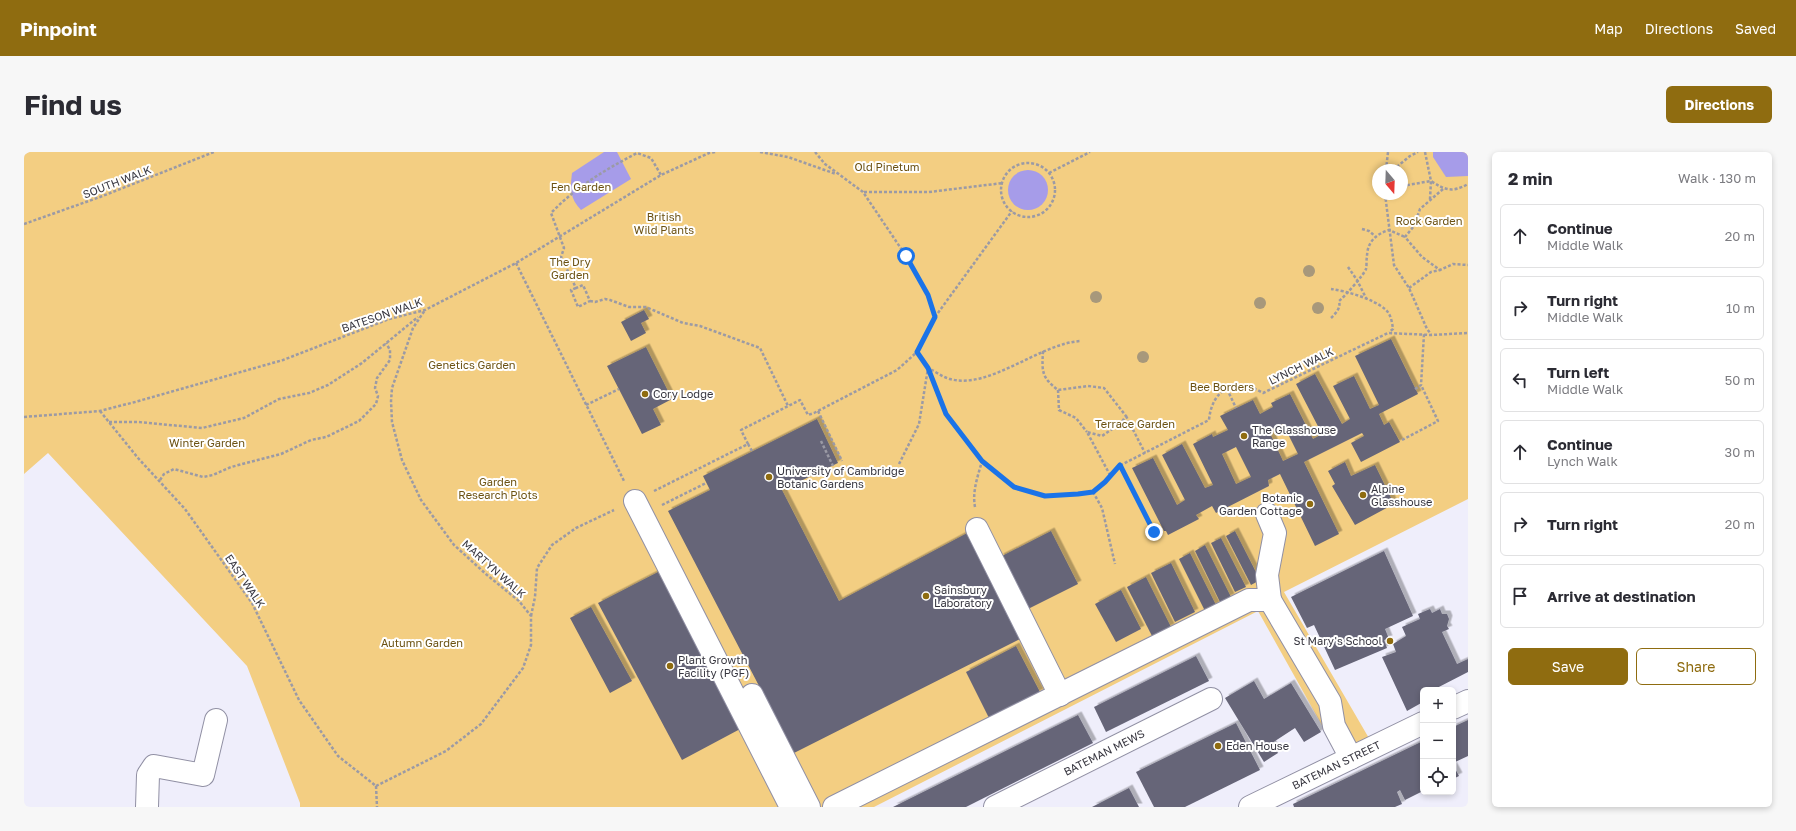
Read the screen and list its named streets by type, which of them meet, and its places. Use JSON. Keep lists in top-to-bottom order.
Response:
{
  "streets": {
    "street": ["BATEMAN MEWS", "BATEMAN STREET"],
    "path": [
      "SOUTH WALK",
      "BATESON WALK",
      "LYNCH WALK",
      "MARTYN WALK",
      "EAST WALK"
    ]
  },
  "crossings": [
    ["BATESON WALK", "MARTYN WALK"],
    ["BATESON WALK", "EAST WALK"]
  ],
  "parks": [
    "Old Pinetum",
    "Fen Garden",
    "British Wild Plants",
    "Rock Garden",
    "The Dry Garden",
    "Genetics Garden",
    "Bee Borders",
    "Terrace Garden",
    "Winter Garden",
    "Garden Research Plots",
    "Autumn Garden"
  ],
  "places": [
    "Cory Lodge",
    "The Glasshouse Range",
    "University of Cambridge Botanic Gardens",
    "Alpine Glasshouse",
    "Botanic Garden Cottage",
    "Sainsbury Laboratory",
    "St Mary's School",
    "Plant Growth Facility (PGF)",
    "Eden House"
  ],
  "north": "bottom",
  "page": {
    "header": "Pinpoint",
    "nav": ["Map", "Directions", "Saved"],
    "buttons": [
      "Directions",
      ["Save", "Share"]
    ],
    "title": "Find us",
    "heading": ["2 min", "Walk · 130 m"],
    "list": [
      ["Continue", "Middle Walk", "20 m"],
      ["Turn right", "Middle Walk", "10 m"],
      ["Turn left", "Middle Walk", "50 m"],
      ["Continue", "Lynch Walk", "30 m"],
      ["Turn right", "20 m"],
      "Arrive at destination"
    ],
    "map_buttons": ["+", "−"]
  }
}
